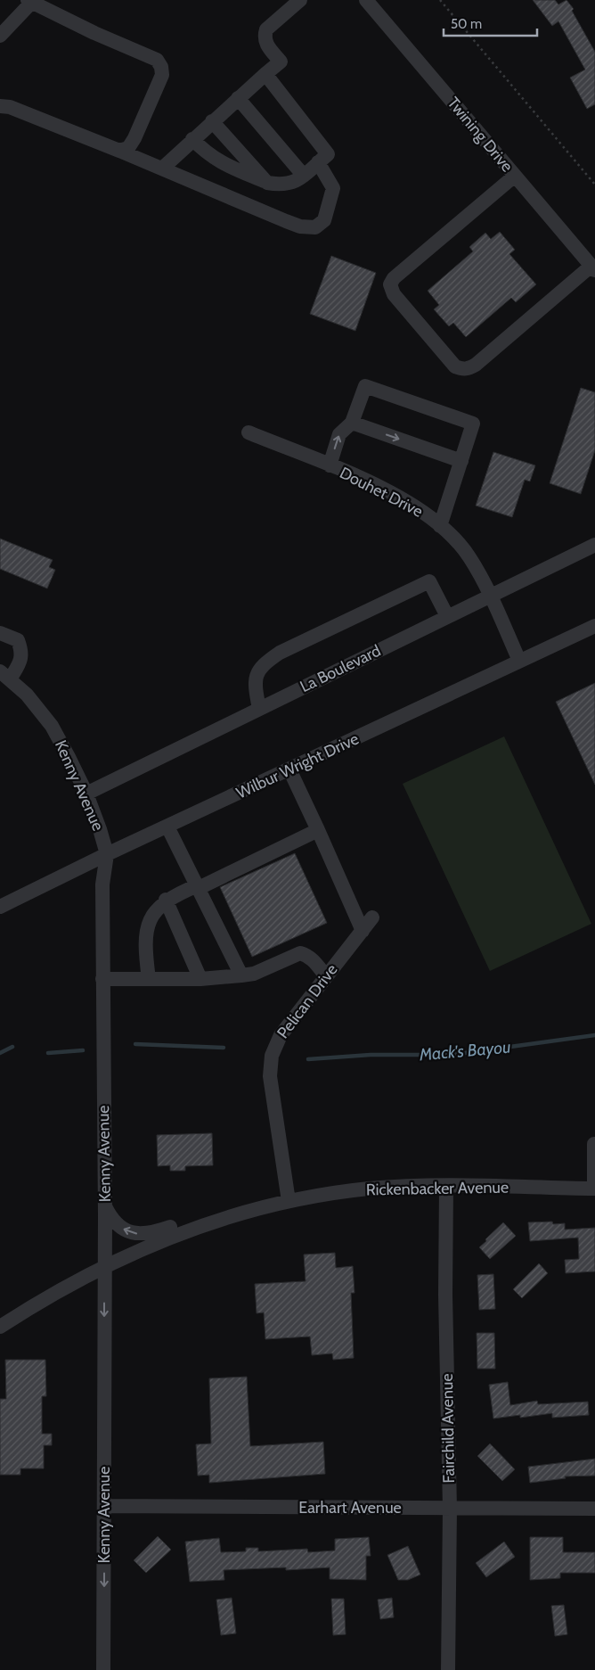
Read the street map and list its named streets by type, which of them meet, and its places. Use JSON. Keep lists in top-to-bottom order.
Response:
{
  "streets": {
    "street": [
      "Twining Drive",
      "Douhet Drive",
      "La Boulevard",
      "Wilbur Wright Drive",
      "Kenny Avenue",
      "Pelican Drive",
      "Rickenbacker Avenue",
      "Fairchild Avenue",
      "Earhart Avenue"
    ]
  },
  "crossings": [
    ["Douhet Drive", "La Boulevard"],
    ["Douhet Drive", "Wilbur Wright Drive"],
    ["La Boulevard", "Kenny Avenue"],
    ["Wilbur Wright Drive", "Kenny Avenue"],
    ["Kenny Avenue", "Rickenbacker Avenue"],
    ["Kenny Avenue", "Earhart Avenue"],
    ["Pelican Drive", "Rickenbacker Avenue"],
    ["Rickenbacker Avenue", "Fairchild Avenue"],
    ["Fairchild Avenue", "Earhart Avenue"]
  ],
  "one_way": ["Kenny Avenue"],
  "water": ["Mack's Bayou"],
  "scale_bar": "50 m"
}
